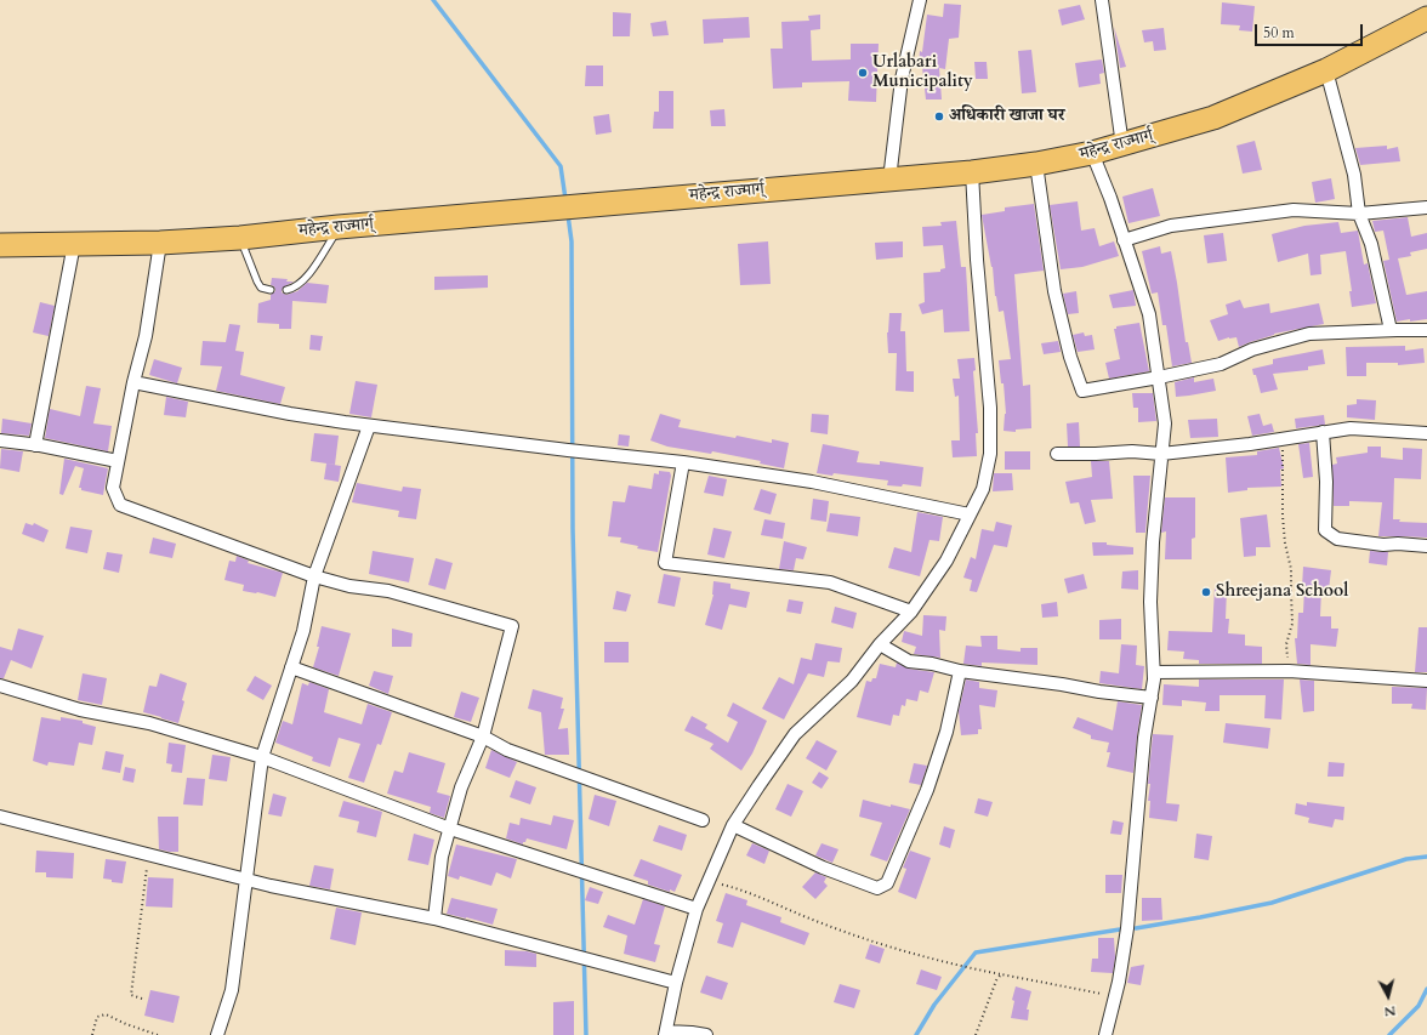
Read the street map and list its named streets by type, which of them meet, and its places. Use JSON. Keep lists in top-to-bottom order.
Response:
{
  "streets": {
    "highway": ["महेन्द्र राज्मार्ग्"]
  },
  "places": ["Urlabari Municipality", "अधिकारी खाजा घर", "Shreejana School"],
  "scale_bar": "50 m",
  "north": "bottom"
}
